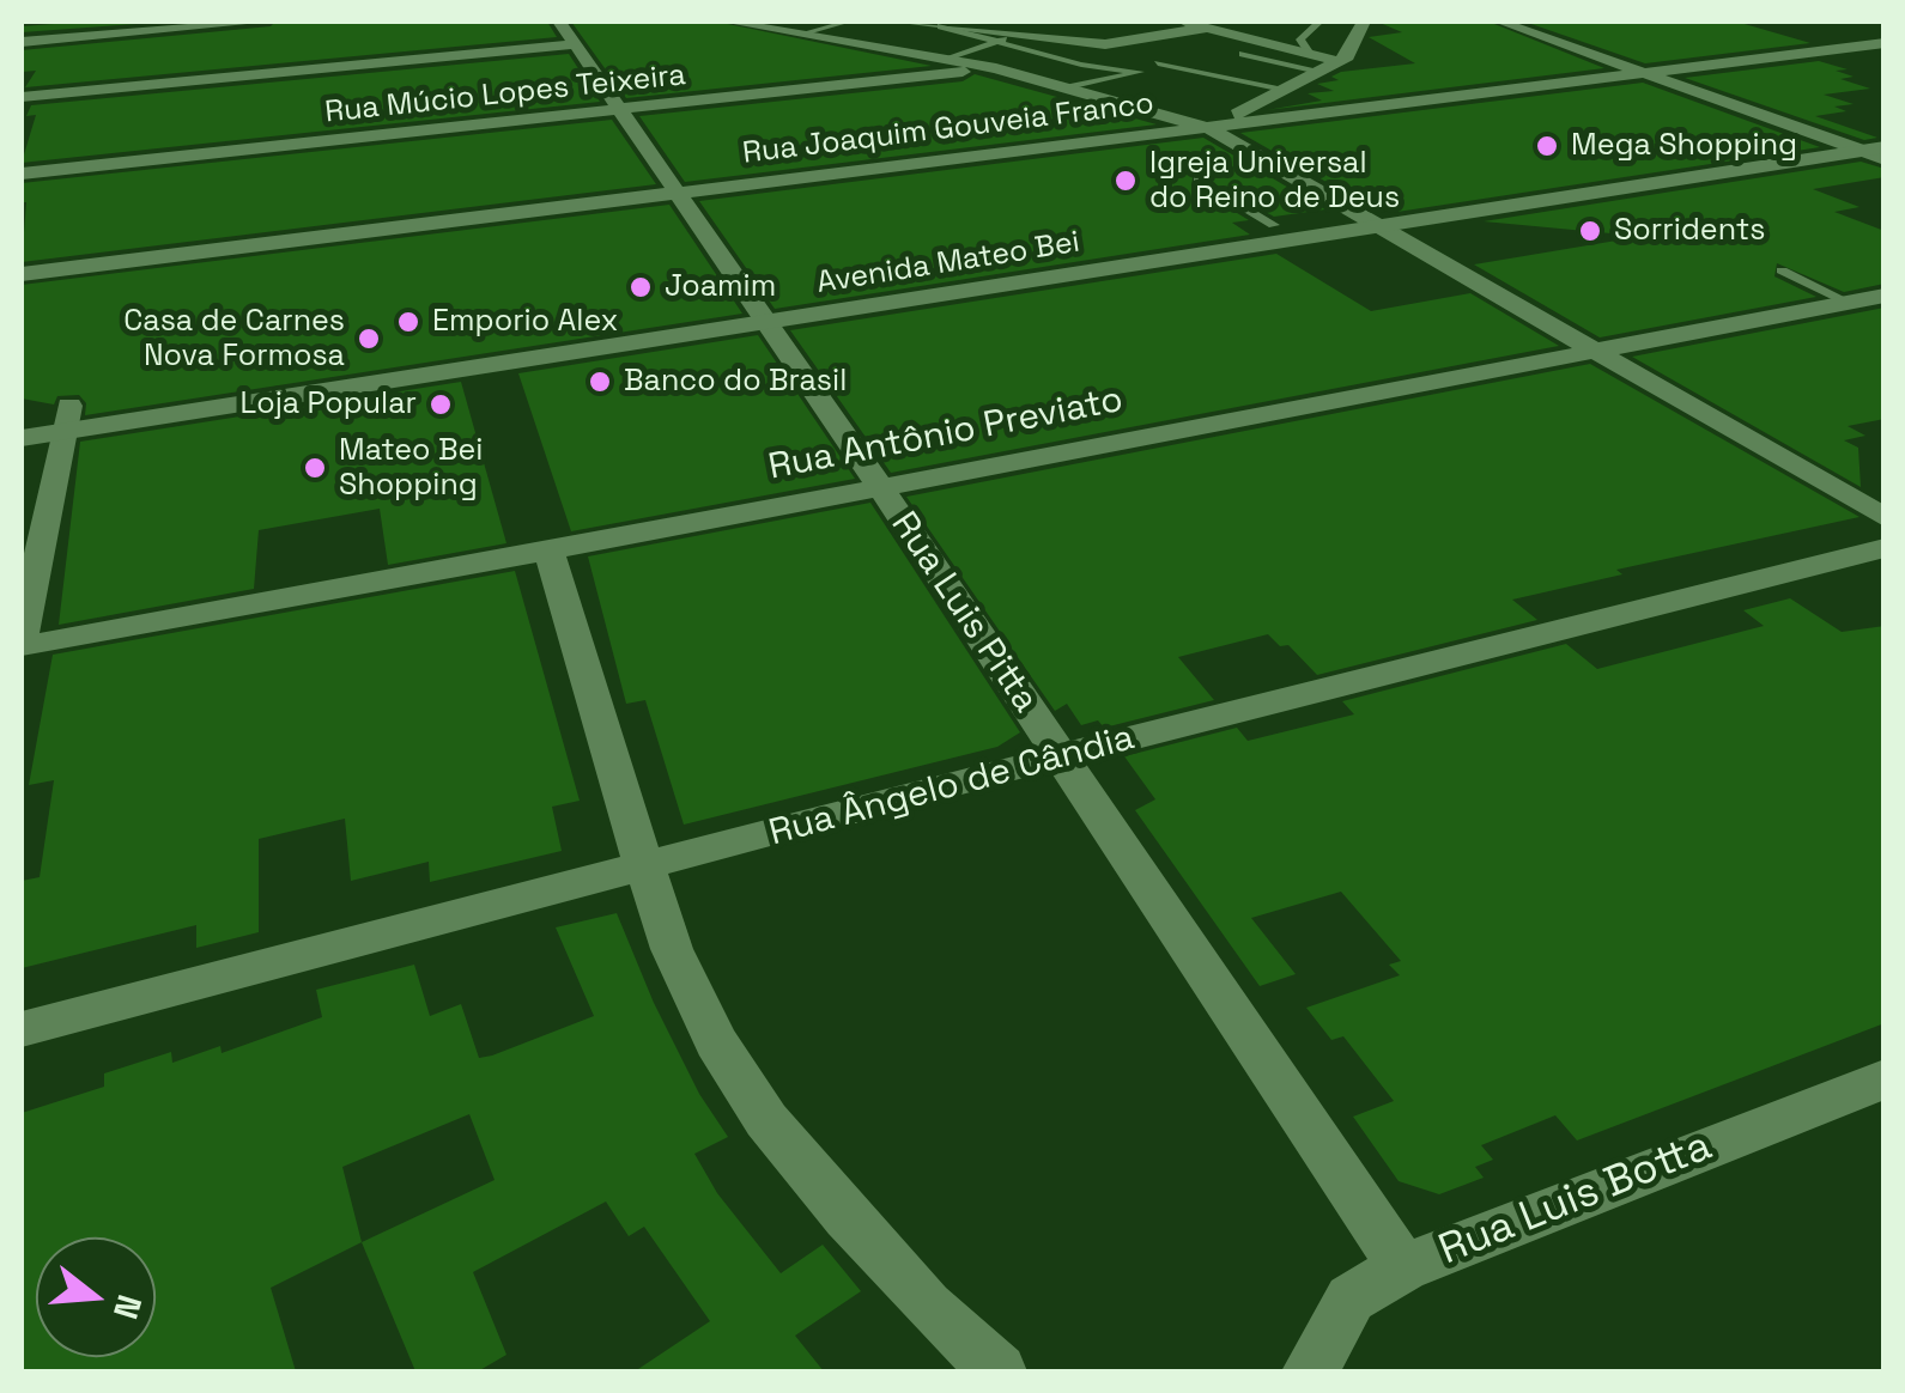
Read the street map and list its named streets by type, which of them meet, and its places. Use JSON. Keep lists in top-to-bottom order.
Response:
{
  "streets": {
    "street": [
      "Rua Múcio Lopes Teixeira",
      "Rua Joaquim Gouveia Franco",
      "Avenida Mateo Bei",
      "Rua Antônio Previato",
      "Rua Luis Pitta",
      "Rua Ângelo de Cândia",
      "Rua Luis Botta"
    ]
  },
  "crossings": [
    ["Rua Múcio Lopes Teixeira", "Rua Luis Pitta"],
    ["Rua Joaquim Gouveia Franco", "Rua Luis Pitta"],
    ["Avenida Mateo Bei", "Rua Luis Pitta"],
    ["Rua Antônio Previato", "Rua Luis Pitta"],
    ["Rua Luis Pitta", "Rua Ângelo de Cândia"],
    ["Rua Luis Pitta", "Rua Luis Botta"]
  ],
  "places": [
    "Mega Shopping",
    "Igreja Universal do Reino de Deus",
    "Sorridents",
    "Joamim",
    "Emporio Alex",
    "Casa de Carnes Nova Formosa",
    "Banco do Brasil",
    "Loja Popular",
    "Mateo Bei Shopping"
  ],
  "north": "right"
}
